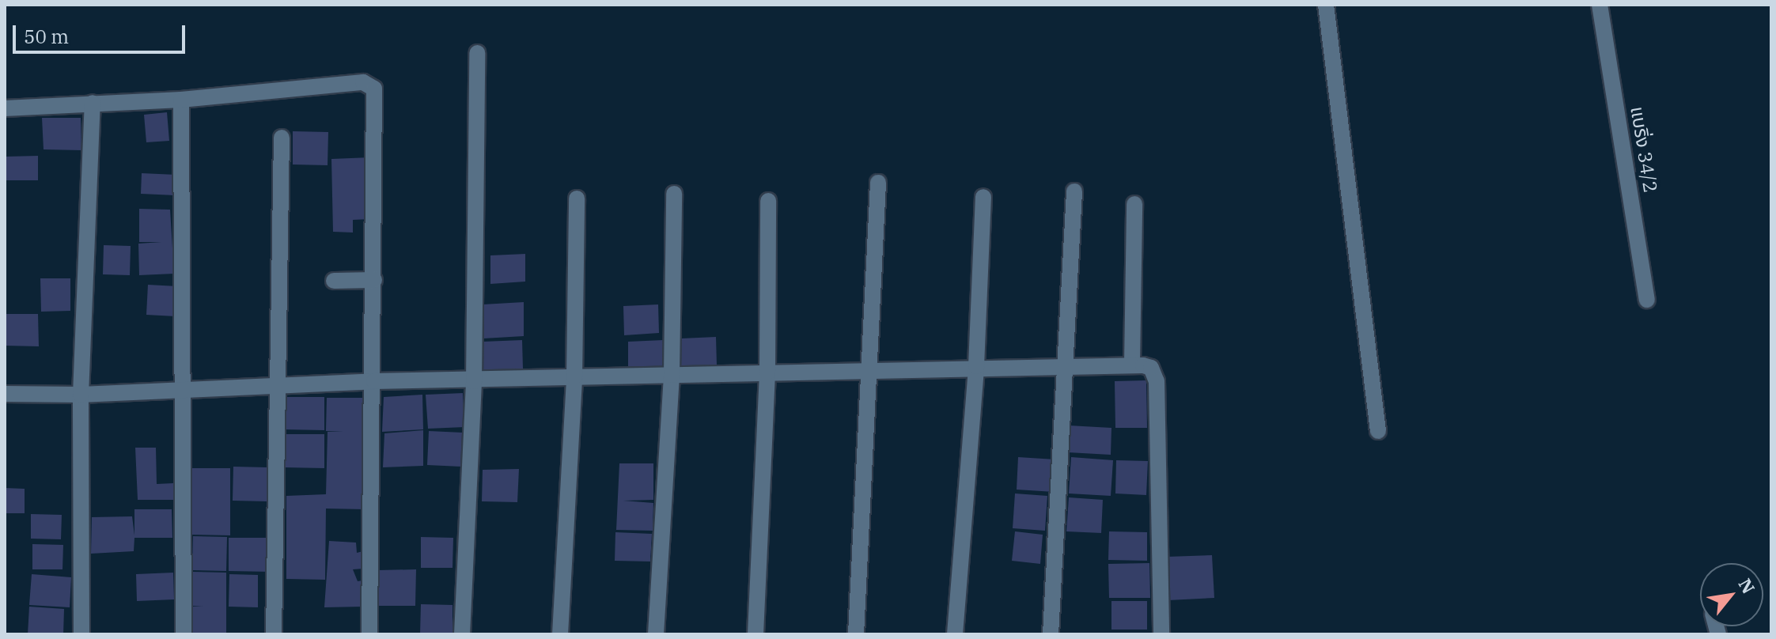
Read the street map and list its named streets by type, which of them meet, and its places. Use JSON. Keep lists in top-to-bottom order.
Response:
{
  "streets": {
    "street": ["แบริ่ง 34/2"]
  },
  "scale_bar": "50 m",
  "north": "top right"
}
